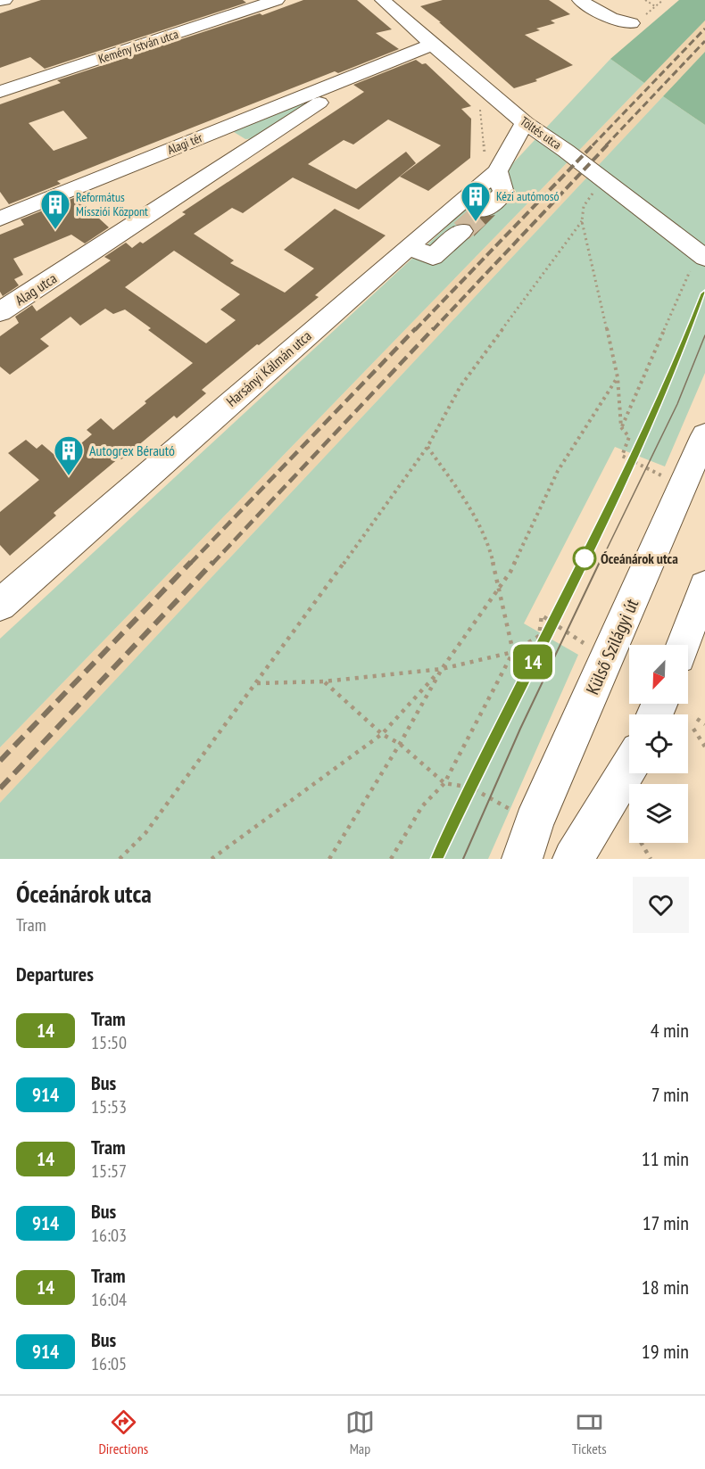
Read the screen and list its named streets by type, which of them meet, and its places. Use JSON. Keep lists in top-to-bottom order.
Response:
{
  "streets": {
    "street": [
      "Kemény István utca",
      "Töltés utca",
      "Alagi tér",
      "Alag utca",
      "Harsányi Kálmán utca",
      "Külső Szilágyi út"
    ]
  },
  "crossings": [
    ["Töltés utca", "Alagi tér"],
    ["Töltés utca", "Harsányi Kálmán utca"],
    ["Alagi tér", "Alag utca"]
  ],
  "places": {
    "building": ["Kézi autómosó", "Református Missziói Központ", "Autogrex Bérautó"],
    "other": ["Óceánárok utca"]
  },
  "lines": ["tram line 14"],
  "north": "bottom left",
  "page": {
    "on_map": "14",
    "heading": [
      ["Óceánárok utca", "Tram"],
      "Departures"
    ],
    "list": [
      {
        "mark": "14",
        "name": "Tram",
        "note": "15:50",
        "value": "4 min"
      },
      {
        "mark": "914",
        "name": "Bus",
        "note": "15:53",
        "value": "7 min"
      },
      {
        "mark": "14",
        "name": "Tram",
        "note": "15:57",
        "value": "11 min"
      },
      {
        "mark": "914",
        "name": "Bus",
        "note": "16:03",
        "value": "17 min"
      },
      {
        "mark": "14",
        "name": "Tram",
        "note": "16:04",
        "value": "18 min"
      },
      {
        "mark": "914",
        "name": "Bus",
        "note": "16:05",
        "value": "19 min"
      }
    ],
    "tabs": ["Directions", "Map", "Tickets"]
  }
}
